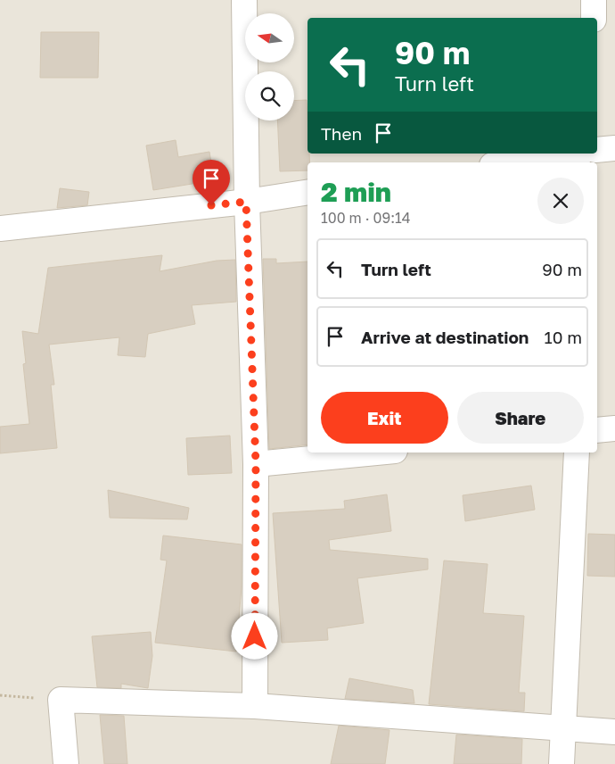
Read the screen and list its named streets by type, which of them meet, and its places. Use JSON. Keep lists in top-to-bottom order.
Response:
{
  "north": "left",
  "page": {
    "turn": ["90 m", "Turn left"],
    "then": "Then",
    "heading": ["2 min", "100 m · 09:14"],
    "list": [
      {
        "name": "Turn left",
        "value": "90 m"
      },
      {
        "name": "Arrive at destination",
        "value": "10 m"
      }
    ],
    "buttons": ["Exit", "Share"]
  }
}
